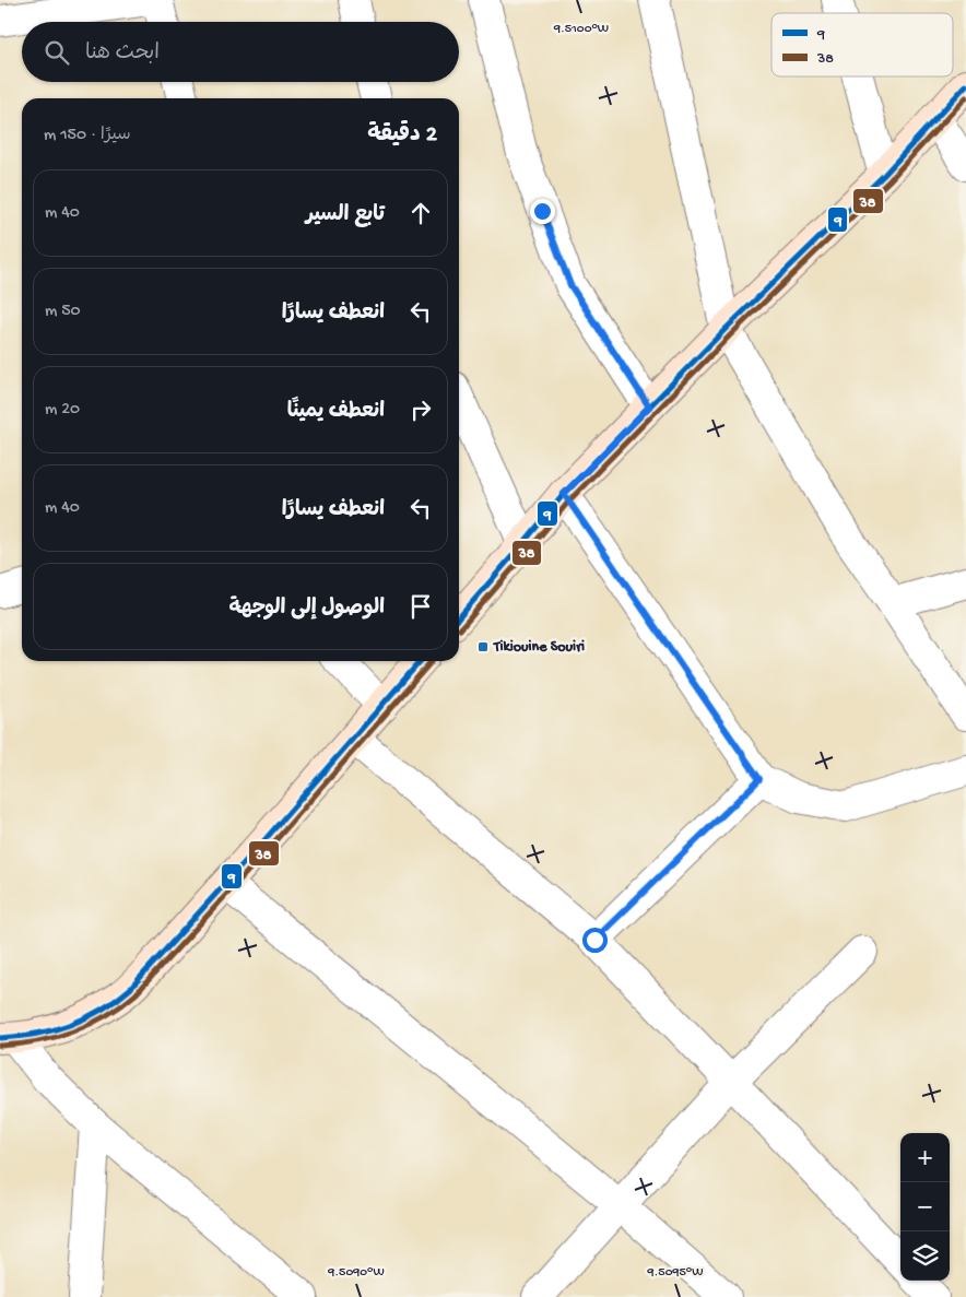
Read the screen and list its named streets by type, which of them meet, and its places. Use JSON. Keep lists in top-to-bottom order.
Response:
{
  "places": {
    "transit": ["Tikiouine Souiri"]
  },
  "lines": ["transit line 9", "transit line 38"],
  "legend": ["9", "38"],
  "page": {
    "search": "ابحث هنا",
    "heading": ["2 دقيقة", "سيرًا · 150 m"],
    "list": [
      ["تابع السير", "40 m"],
      ["انعطف يسارًا", "50 m"],
      ["انعطف يمينًا", "20 m"],
      ["انعطف يسارًا", "40 m"],
      "الوصول إلى الوجهة"
    ],
    "map_buttons": ["+", "−"]
  },
  "coordinates": ["9.5100°W", "9.5090°W", "9.5095°W"]
}
